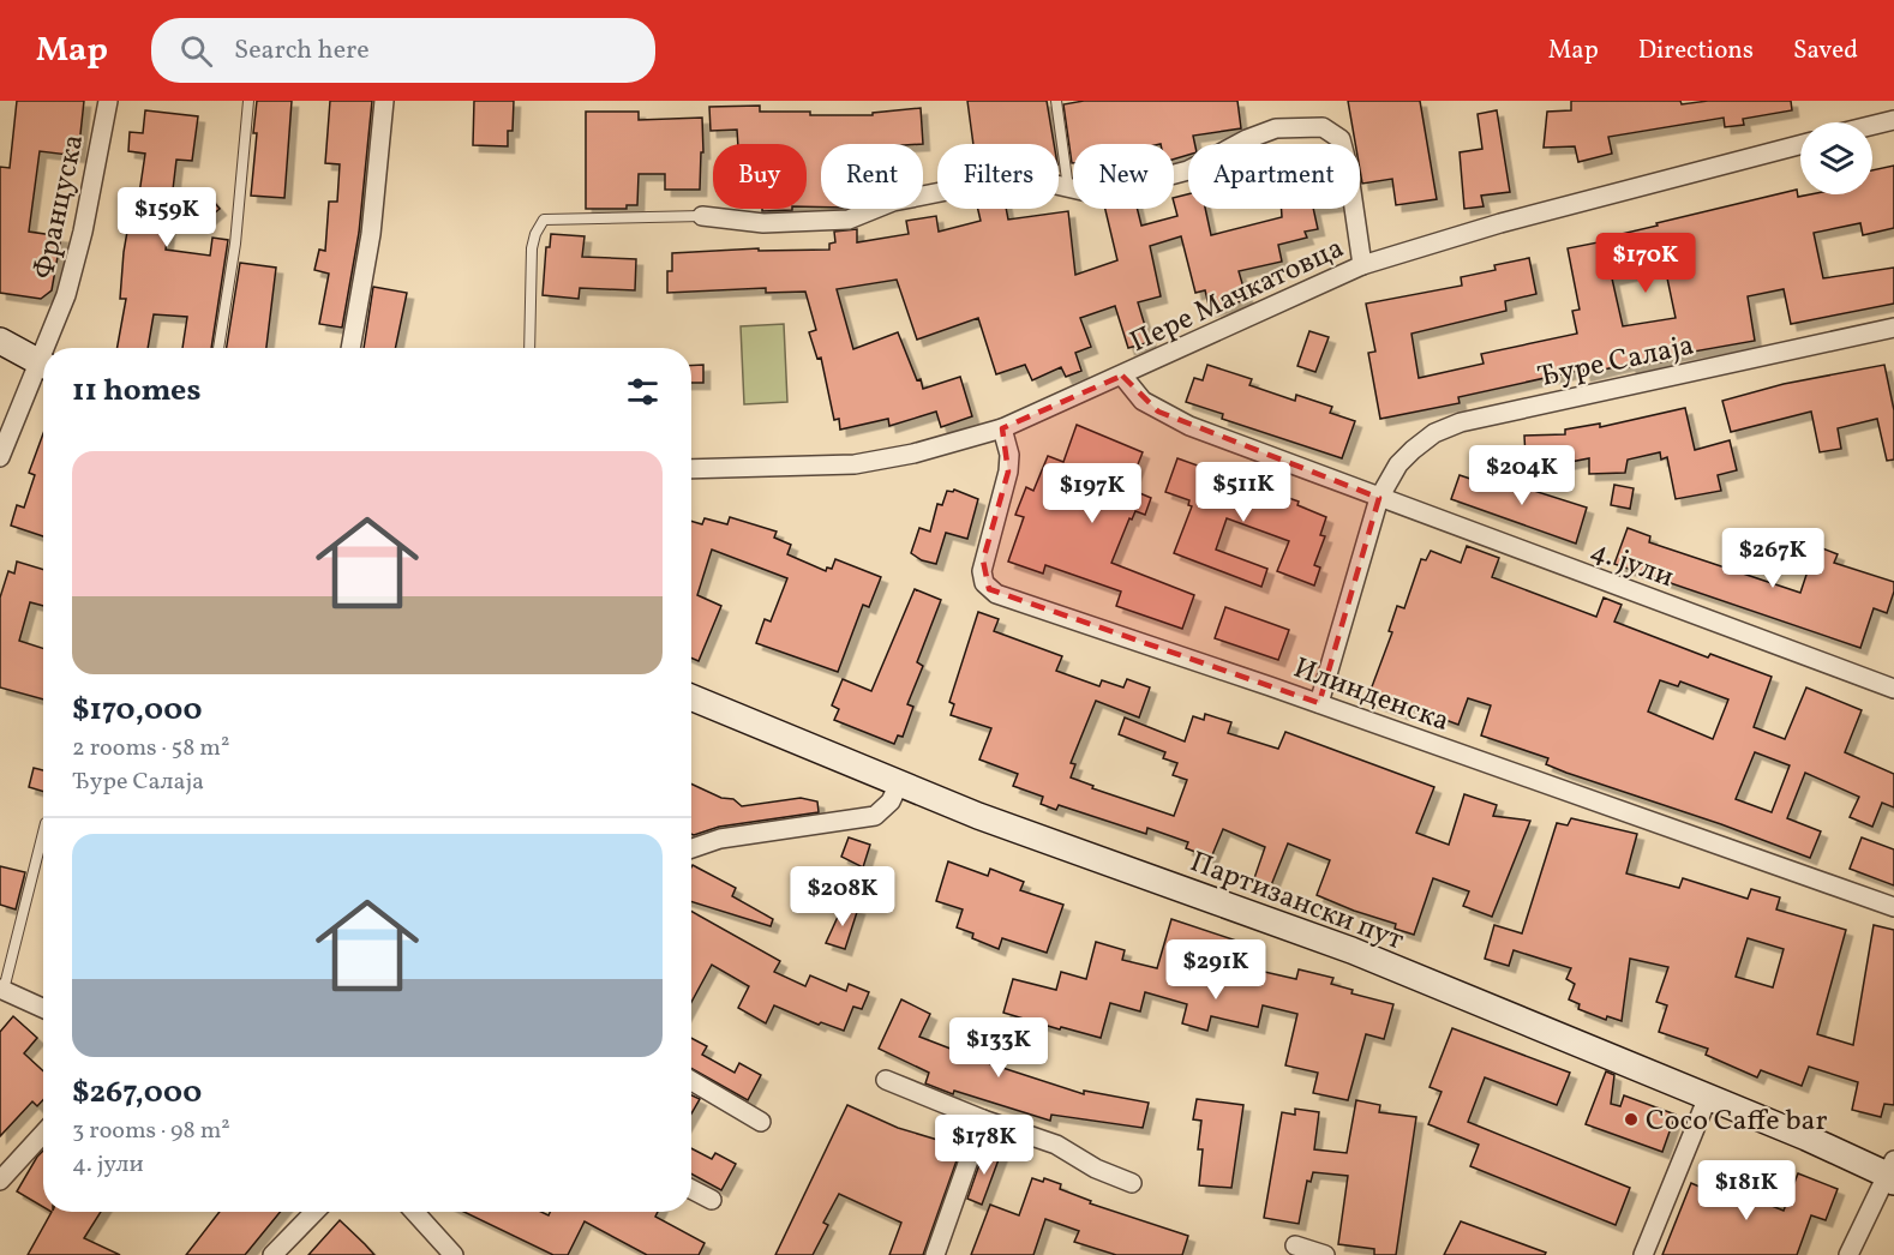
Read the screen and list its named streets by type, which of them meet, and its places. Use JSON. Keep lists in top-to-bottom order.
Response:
{
  "streets": {
    "main road": ["Партизански пут"],
    "street": [
      "Француска",
      "Пере Мачкатовца",
      "Ђуре Салаја",
      "4. јули",
      "Илинденска"
    ]
  },
  "crossings": [
    ["Пере Мачкатовца", "4. јули"],
    ["Пере Мачкатовца", "Илинденска"],
    ["Ђуре Салаја", "4. јули"],
    ["Ђуре Салаја", "Илинденска"]
  ],
  "places": ["Coco Caffe bar"],
  "page": {
    "header": "Map",
    "search": "Search here",
    "nav": ["Map", "Directions", "Saved"],
    "chip": [
      "Buy",
      "Rent",
      "Filters",
      "New",
      "Apartment"
    ],
    "price": [
      "$159K",
      "$170K",
      "$204K",
      "$511K",
      "$197K",
      "$267K",
      "$208K",
      "$291K",
      "$133K",
      "$178K",
      "$181K"
    ],
    "heading": "11 homes",
    "list": [
      {
        "name": "$170,000",
        "note": "2 rooms · 58 m² · Ђуре Салаја"
      },
      {
        "name": "$267,000",
        "note": "3 rooms · 98 m² · 4. јули"
      }
    ]
  }
}
